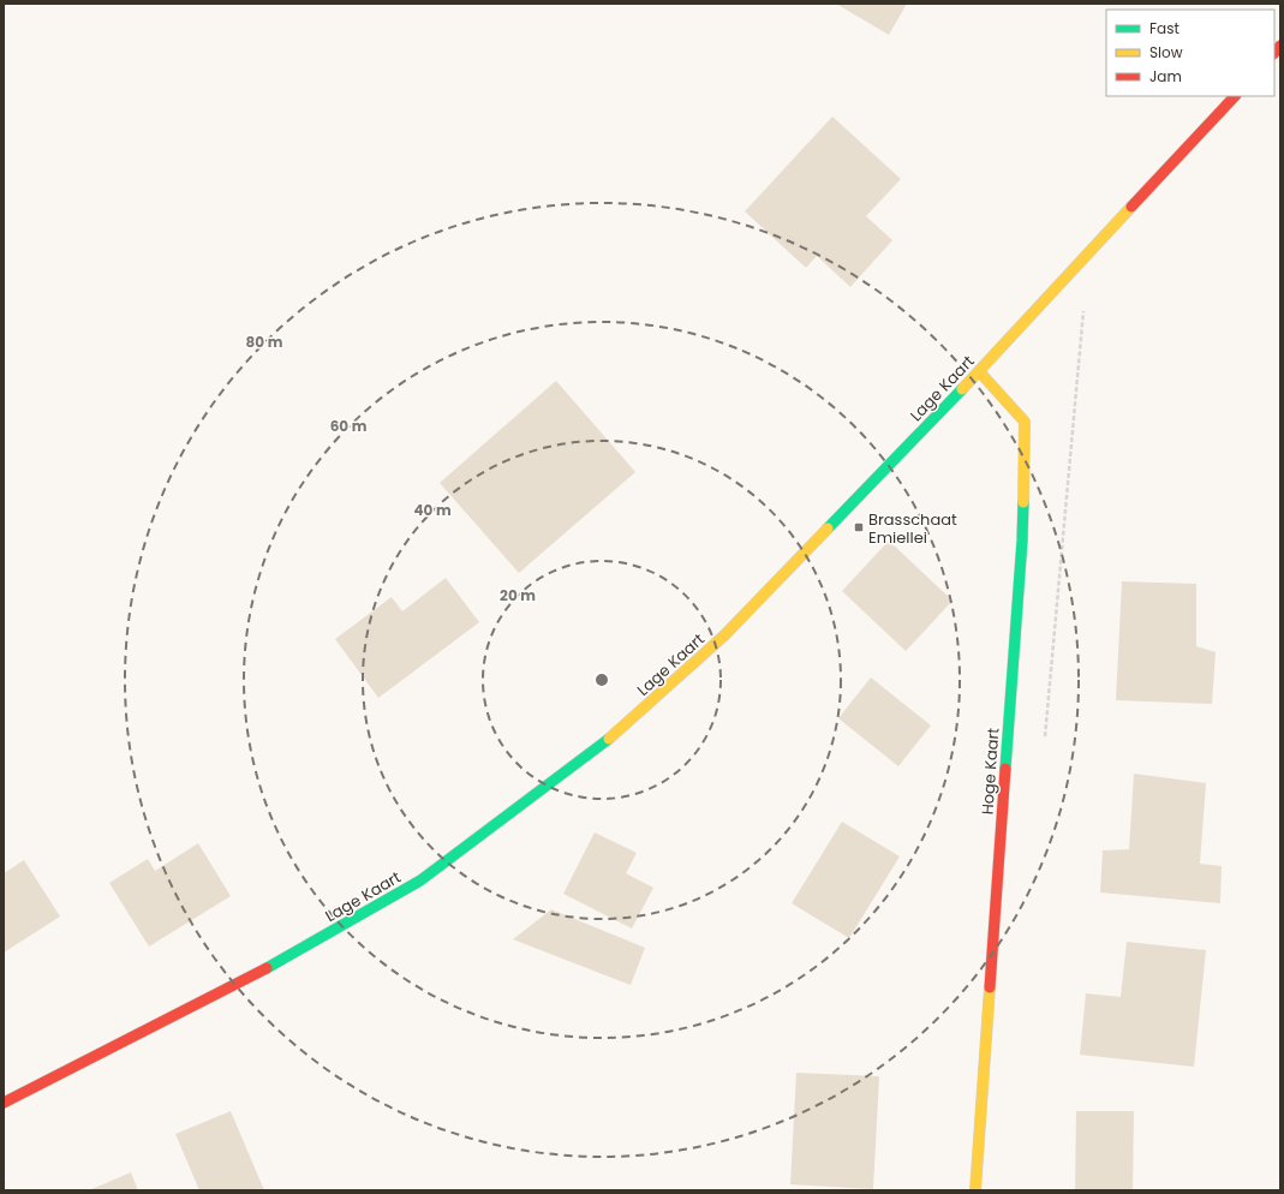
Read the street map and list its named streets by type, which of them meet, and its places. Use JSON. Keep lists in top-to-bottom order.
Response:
{
  "streets": {
    "street": ["Lage Kaart", "Hoge Kaart"]
  },
  "crossings": [
    ["Lage Kaart", "Hoge Kaart"]
  ],
  "places": {
    "transit": ["Brasschaat Emiellei"]
  },
  "legend": ["Fast", "Slow", "Jam"],
  "rings": [
    "80 m",
    "60 m",
    "40 m",
    "20 m"
  ]
}
